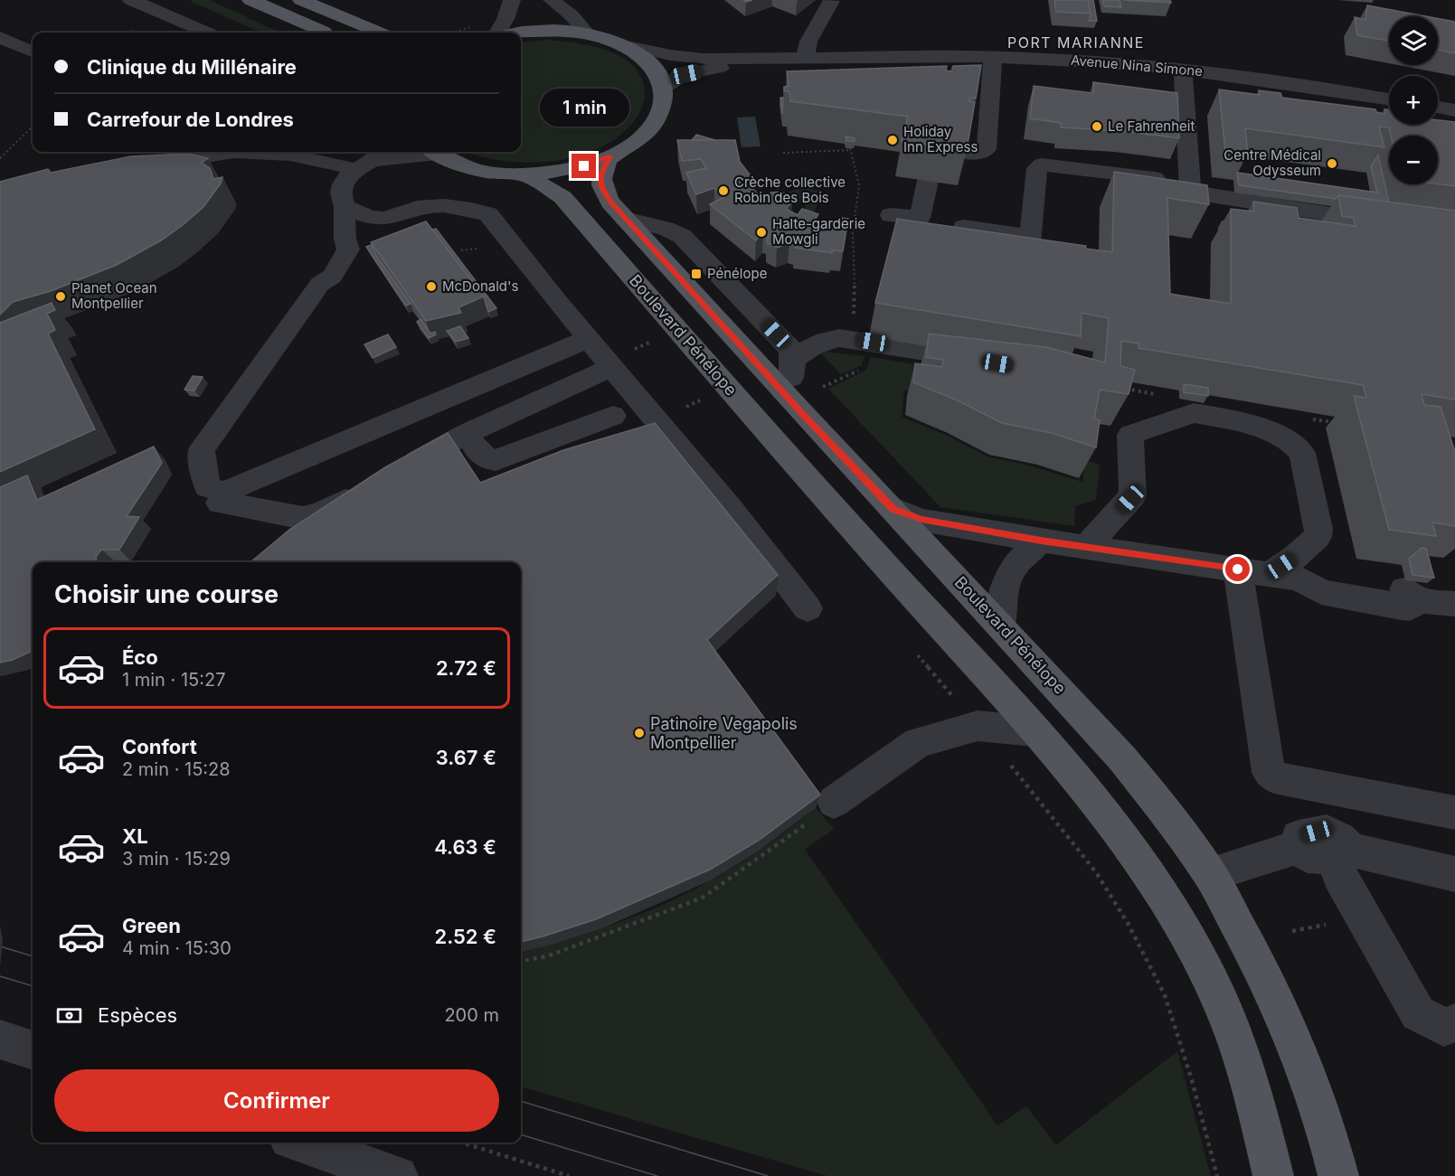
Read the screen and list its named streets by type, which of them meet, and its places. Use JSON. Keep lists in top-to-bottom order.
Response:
{
  "streets": {
    "main road": ["Boulevard Pénélope"],
    "street": ["Avenue Nina Simone"]
  },
  "districts": ["PORT MARIANNE"],
  "places": {
    "other": [
      "Le Fahrenheit",
      "Holiday Inn Express",
      "Centre Médical Odysseum",
      "Crèche collective Robin des Bois",
      "Halte-garderie Mowgli",
      "McDonald's",
      "Planet Ocean Montpellier",
      "Patinoire Vegapolis Montpellier"
    ],
    "transit": ["Pénélope"]
  },
  "page": {
    "map_buttons": ["+", "−"],
    "banner": ["Clinique du Millénaire", "Carrefour de Londres"],
    "bubble": "1 min",
    "heading": "Choisir une course",
    "list": [
      {
        "name": "Éco",
        "note": "1 min · 15:27",
        "value": "2.72 €"
      },
      {
        "name": "Confort",
        "note": "2 min · 15:28",
        "value": "3.67 €"
      },
      {
        "name": "XL",
        "note": "3 min · 15:29",
        "value": "4.63 €"
      },
      {
        "name": "Green",
        "note": "4 min · 15:30",
        "value": "2.52 €"
      }
    ],
    "pay": ["Espèces", "200 m"],
    "buttons": "Confirmer"
  }
}
